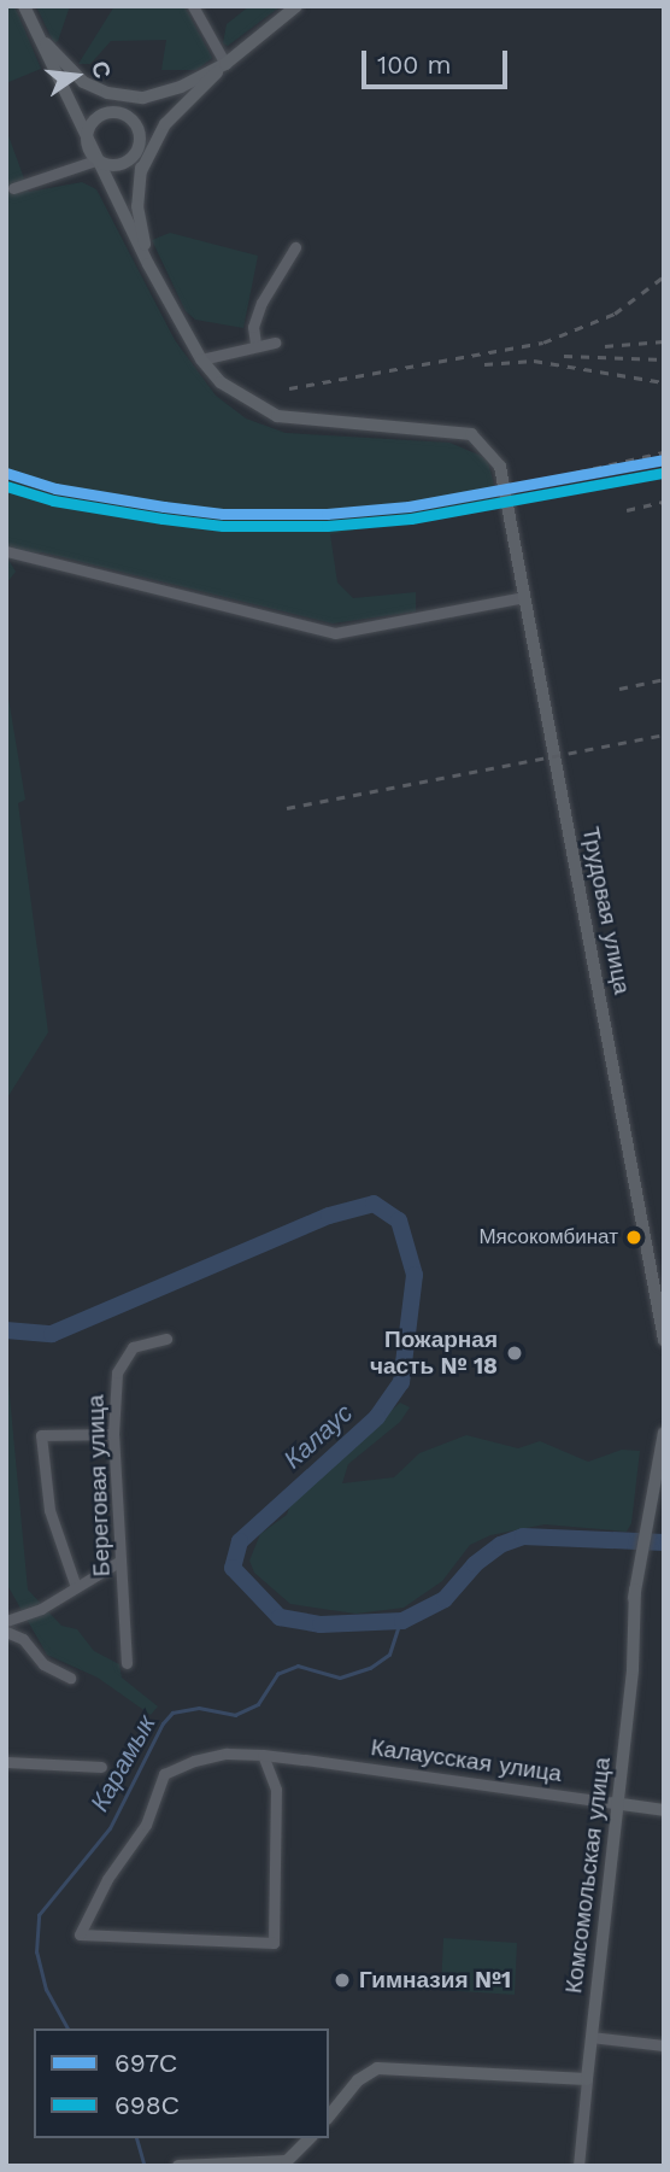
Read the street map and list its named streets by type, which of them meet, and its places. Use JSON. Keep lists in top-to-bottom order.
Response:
{
  "streets": {
    "main road": ["Трудовая улица", "Калаусская улица", "Комсомольская улица"],
    "street": ["Береговая улица"]
  },
  "crossings": [
    ["Калаусская улица", "Комсомольская улица"]
  ],
  "water": ["Калаус", "Карамык"],
  "places": ["Мясокомбинат", "Пожарная часть № 18", "Гимназия №1"],
  "lines": ["transit line 697С", "transit line 698С"],
  "legend": ["697С", "698С"],
  "scale_bar": "100 m",
  "north": "right"
}
